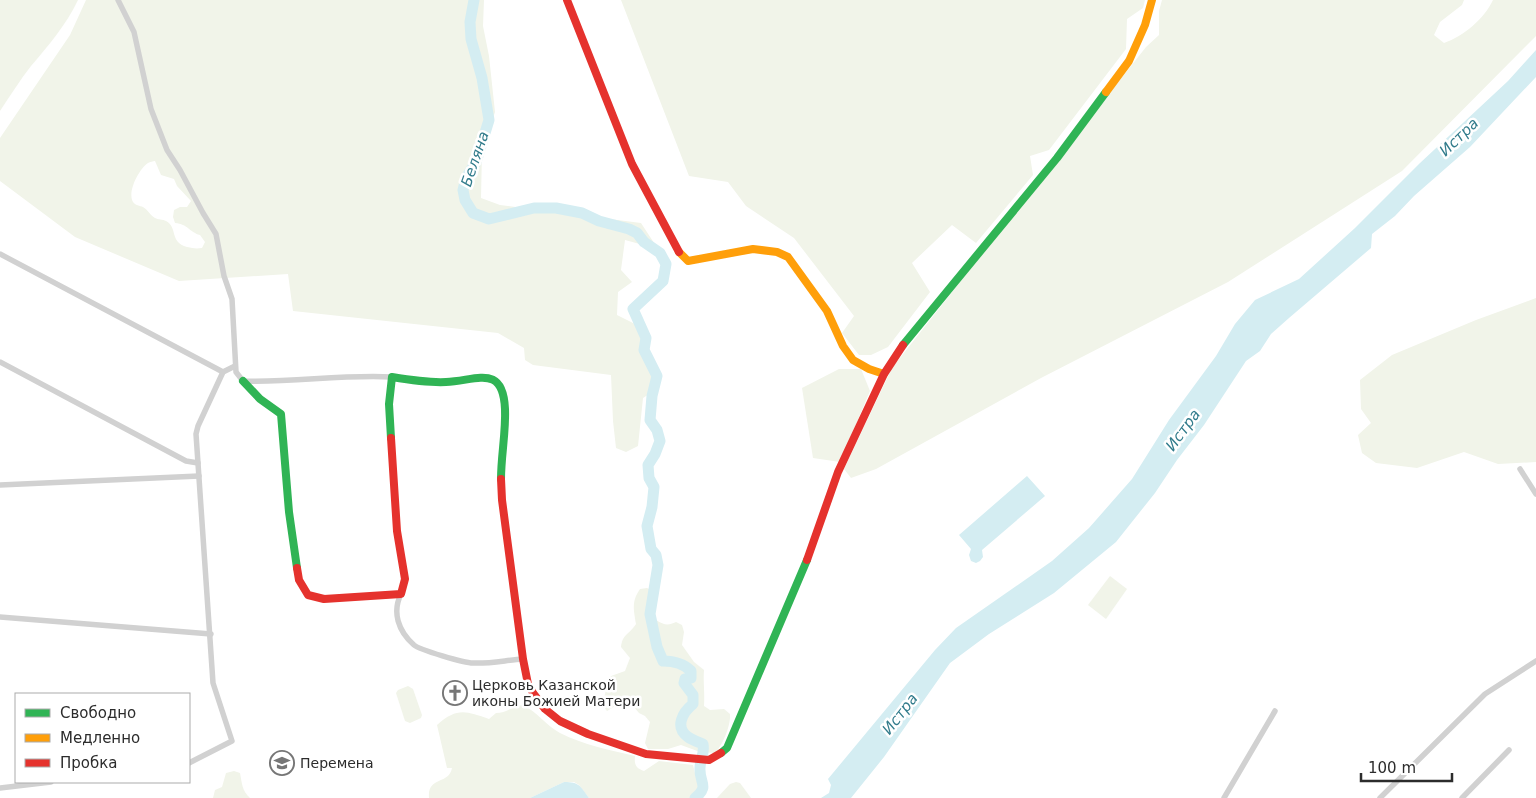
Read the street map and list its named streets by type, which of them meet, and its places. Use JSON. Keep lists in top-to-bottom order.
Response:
{
  "water": ["Истра", "Беляна"],
  "places": {
    "church": ["Церковь Казанской иконы Божией Матери"],
    "school or university": ["Перемена"]
  },
  "legend": ["Свободно", "Медленно", "Пробка"],
  "scale_bar": "100 m"
}
